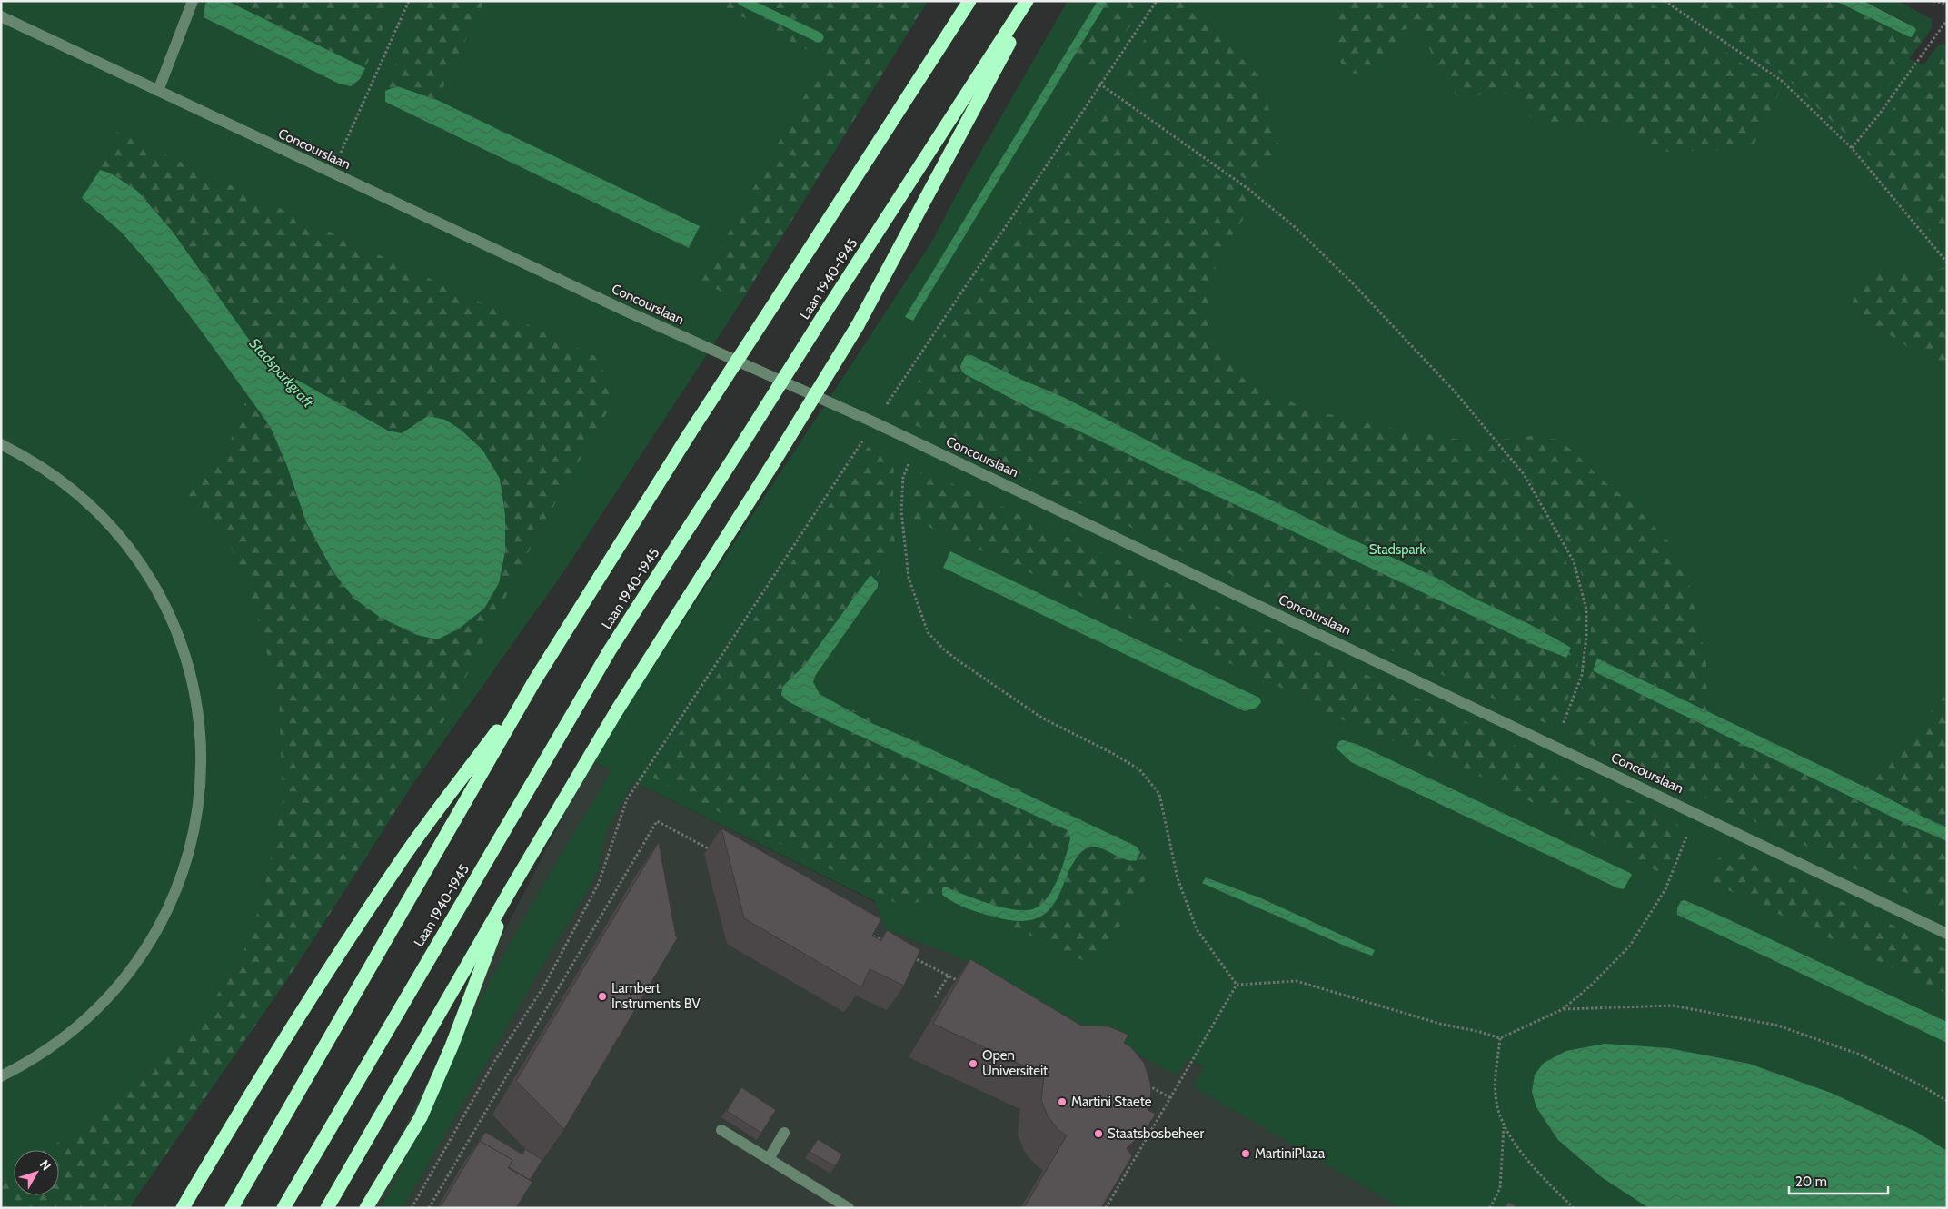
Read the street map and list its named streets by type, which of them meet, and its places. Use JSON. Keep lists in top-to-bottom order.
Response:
{
  "streets": {
    "highway": ["Laan 1940-1945"],
    "street": ["Concourslaan"]
  },
  "water": ["Stadsparkgraft"],
  "parks": ["Stadspark"],
  "places": [
    "Lambert Instruments BV",
    "Open Universiteit",
    "Martini Staete",
    "Staatsbosbeheer",
    "MartiniPlaza"
  ],
  "scale_bar": "20 m",
  "north": "top right"
}
